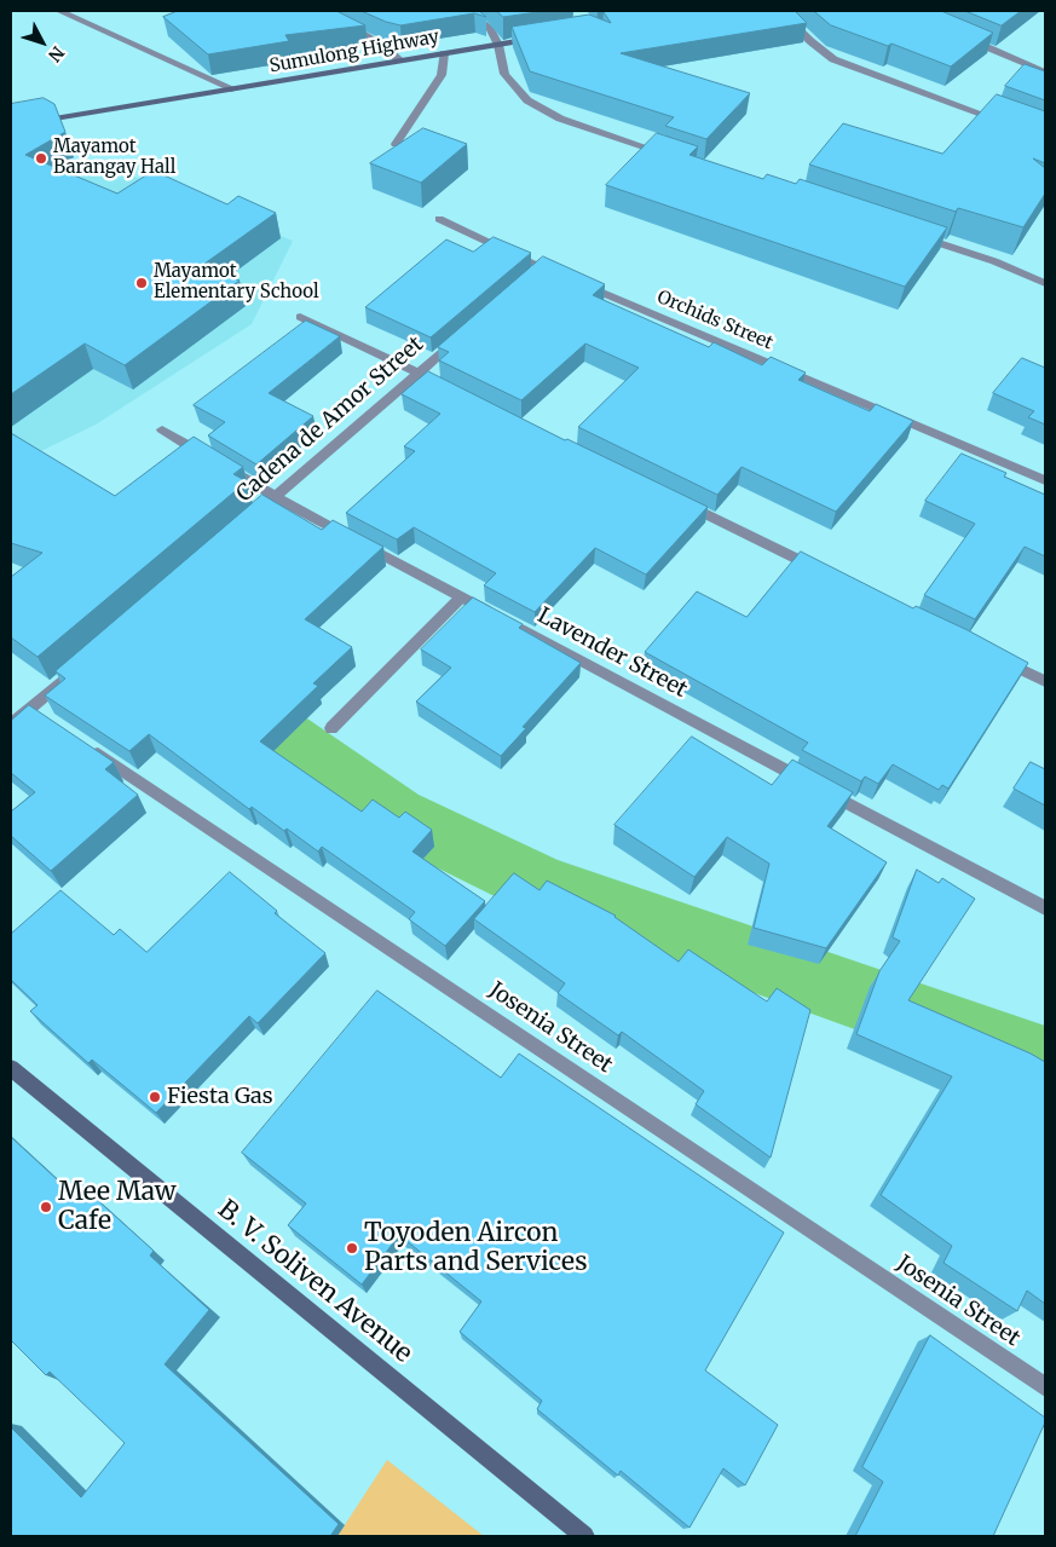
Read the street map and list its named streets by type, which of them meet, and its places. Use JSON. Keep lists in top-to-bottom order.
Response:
{
  "streets": {
    "main road": ["Sumulong Highway", "B. V. Soliven Avenue"],
    "street": [
      "Orchids Street",
      "Cadena de Amor Street",
      "Lavender Street",
      "Josenia Street"
    ]
  },
  "crossings": [
    ["Cadena de Amor Street", "Lavender Street"]
  ],
  "places": [
    "Mayamot Barangay Hall",
    "Mayamot Elementary School",
    "Fiesta Gas",
    "Mee Maw Cafe",
    "Toyoden Aircon Parts and Services"
  ],
  "north": "bottom right"
}
